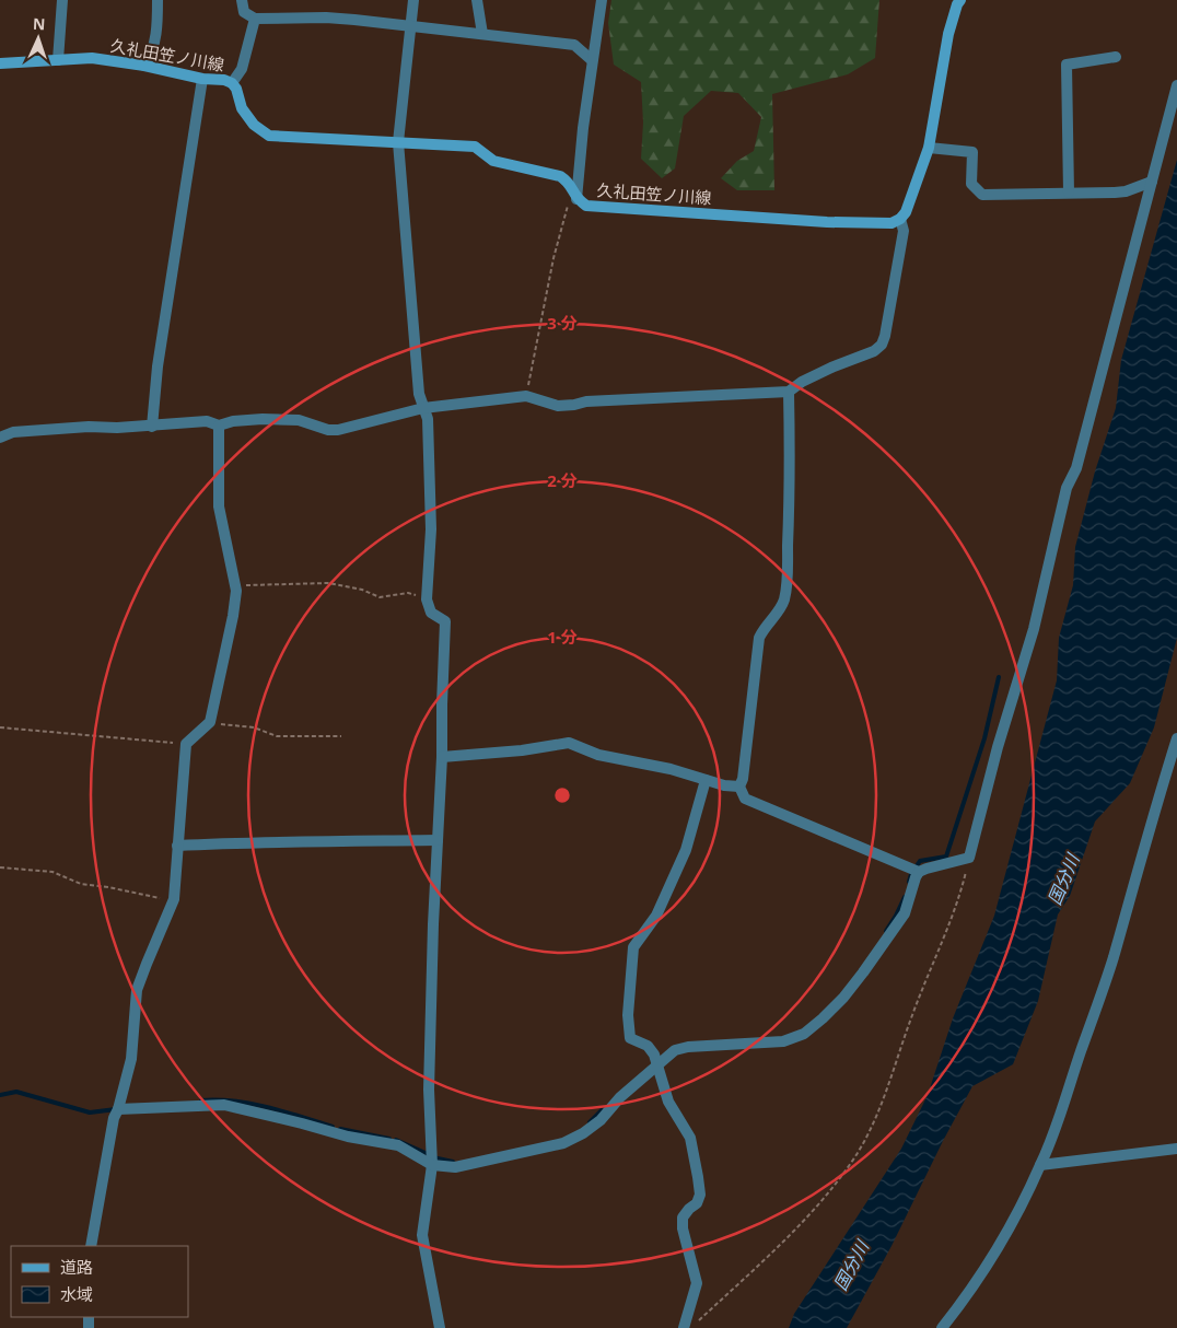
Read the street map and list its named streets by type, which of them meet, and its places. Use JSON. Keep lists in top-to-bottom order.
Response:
{
  "streets": {
    "main road": ["久礼田笠ノ川線"]
  },
  "water": ["国分川"],
  "legend": ["道路", "水域"],
  "north": "top",
  "rings": ["3 分", "2 分", "1 分"]
}
